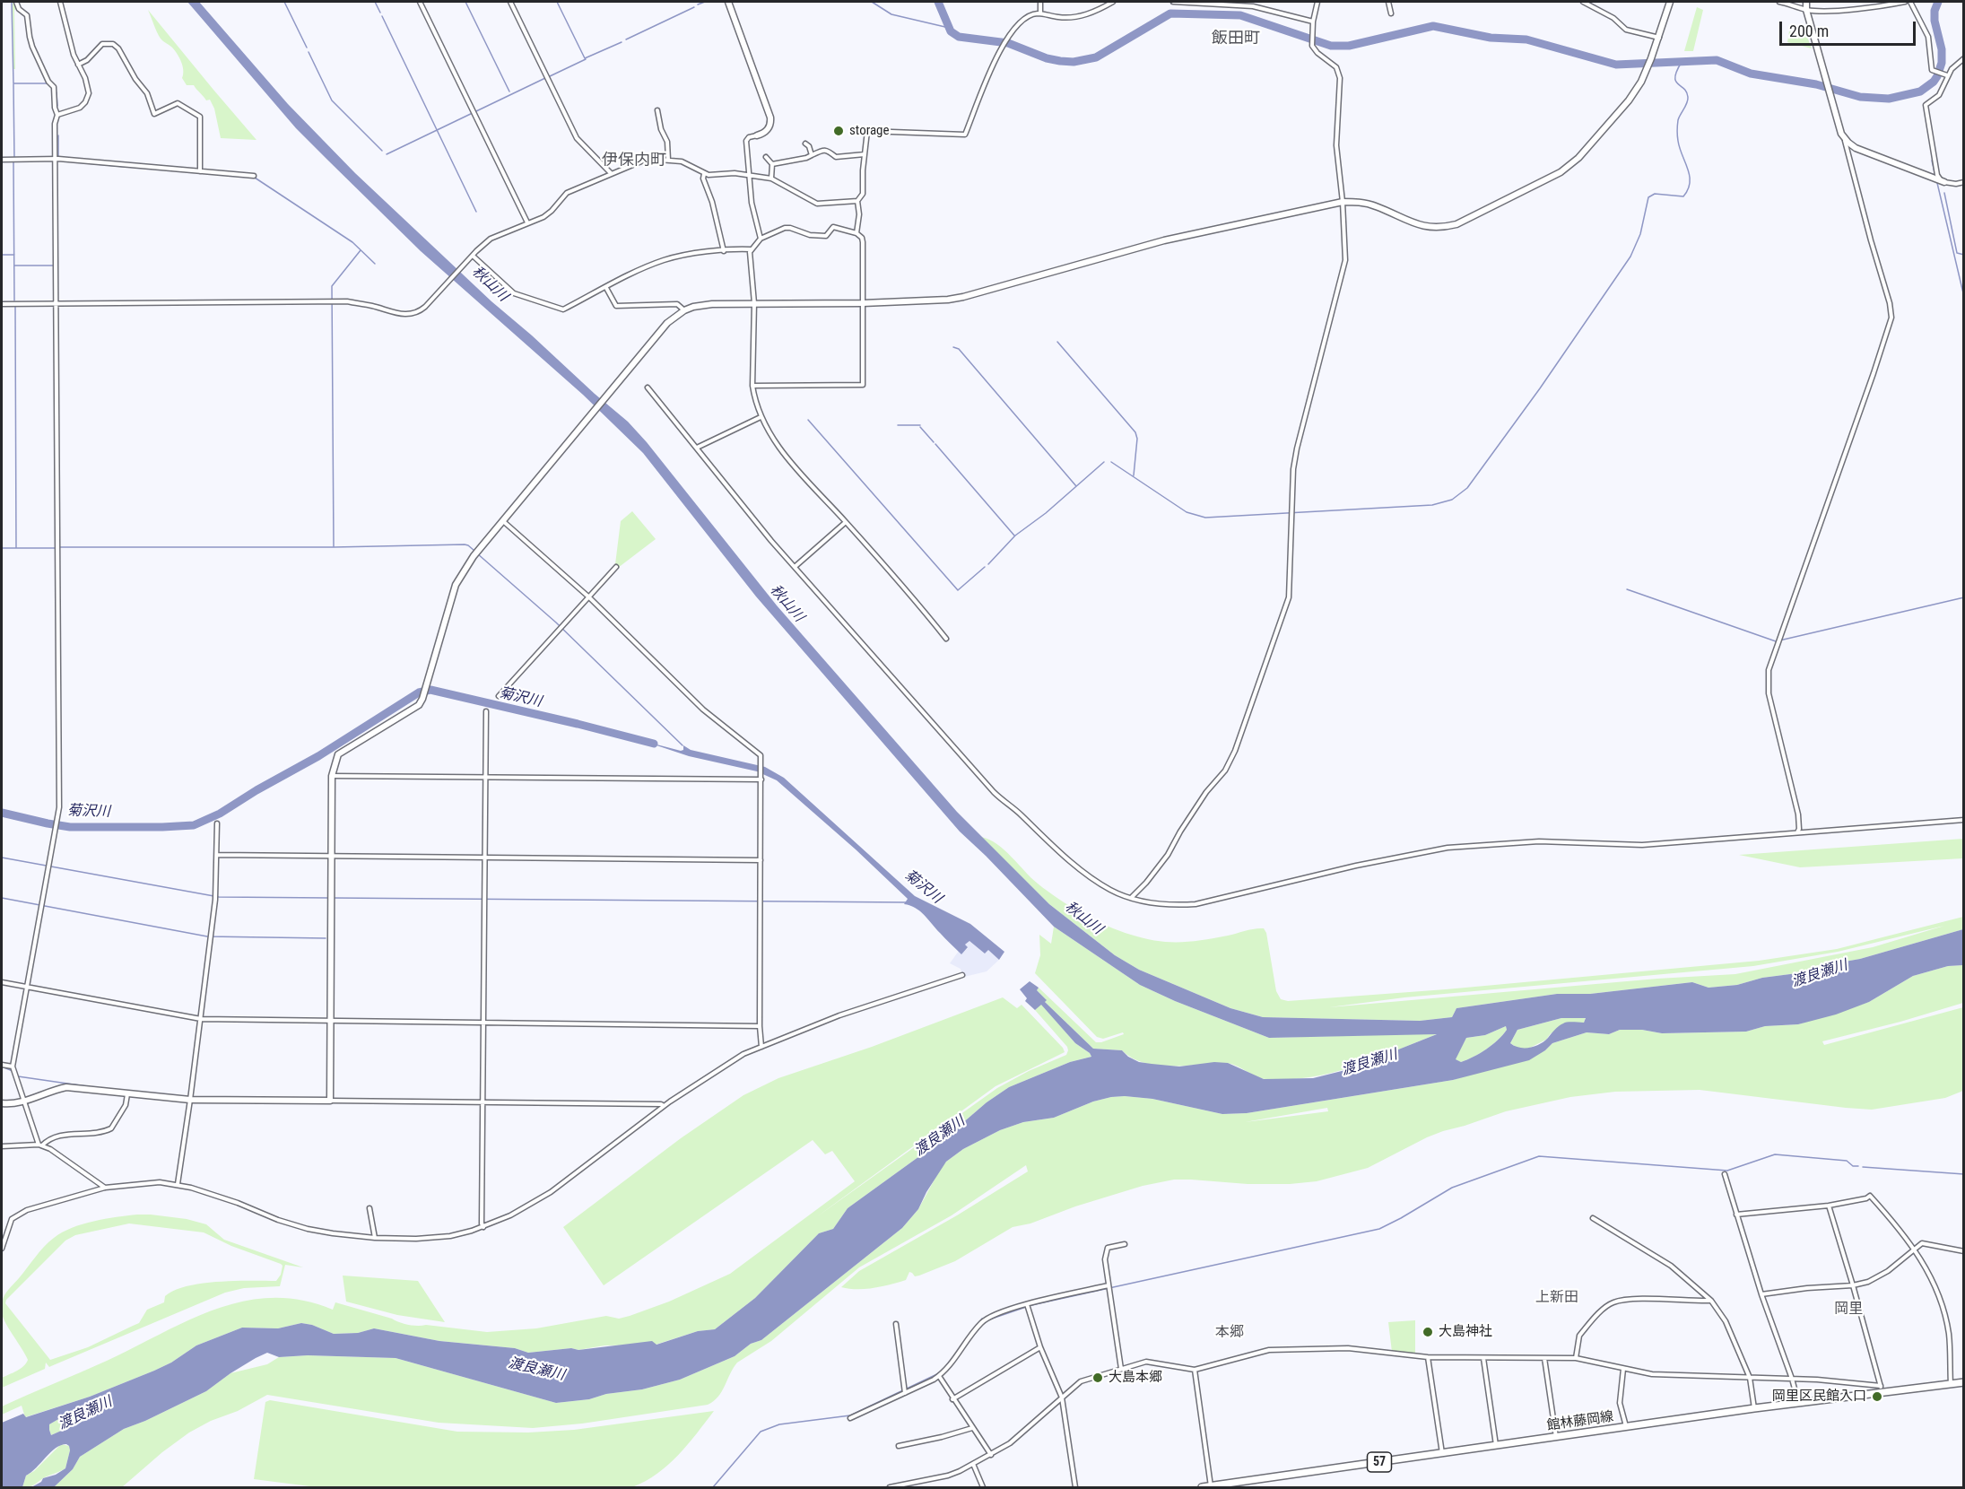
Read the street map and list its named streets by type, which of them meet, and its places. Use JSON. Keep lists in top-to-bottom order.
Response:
{
  "streets": {
    "main road": ["館林藤岡線", "57"]
  },
  "districts": [
    "飯田町",
    "伊保内町",
    "上新田",
    "岡里",
    "本郷"
  ],
  "water": ["秋山川", "菊沢川", "渡良瀬川"],
  "places": [
    "storage",
    "大島神社",
    "大島本郷",
    "岡里区民館入口"
  ],
  "scale_bar": "200 m"
}
